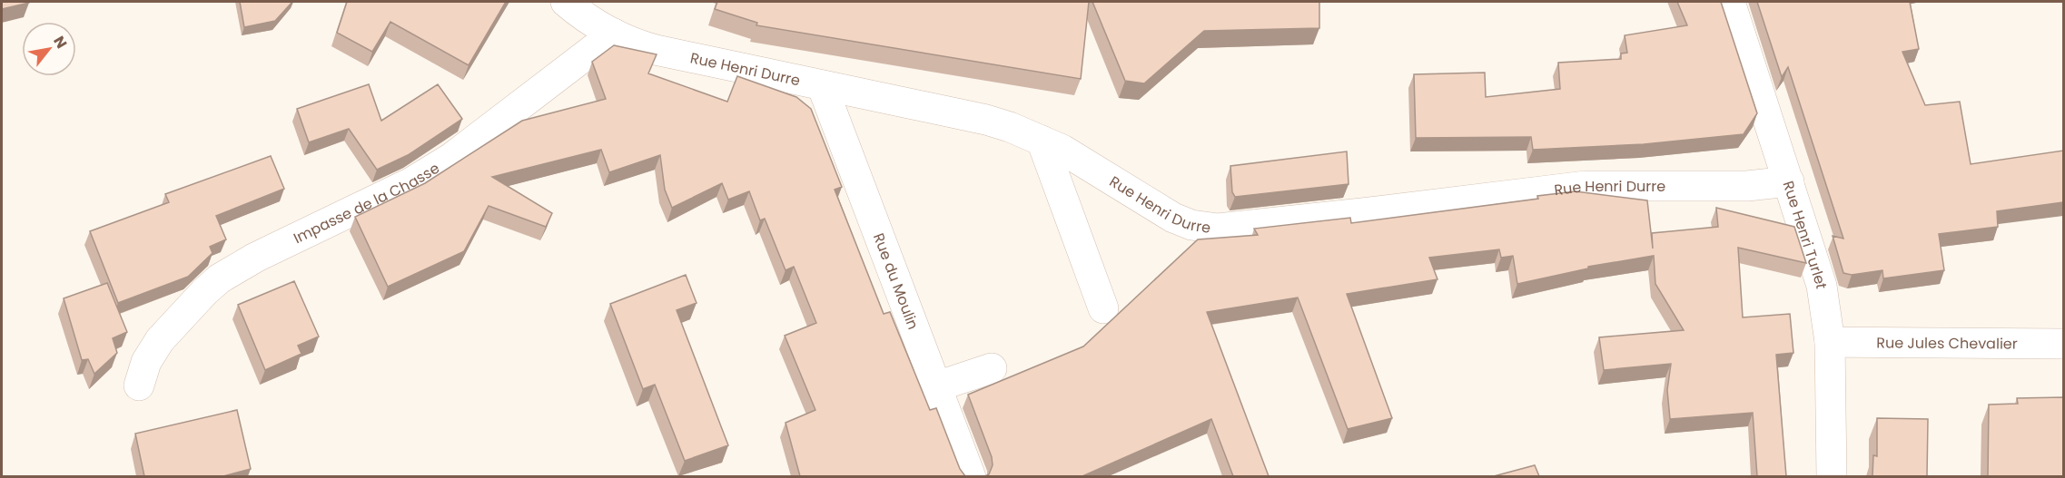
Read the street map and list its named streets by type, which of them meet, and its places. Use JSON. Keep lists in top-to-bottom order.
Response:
{
  "streets": {
    "street": [
      "Rue Henri Durre",
      "Impasse de la Chasse",
      "Rue Henri Turlet",
      "Rue du Moulin",
      "Rue Jules Chevalier"
    ]
  },
  "crossings": [
    ["Rue Henri Durre", "Impasse de la Chasse"],
    ["Rue Henri Durre", "Rue Henri Turlet"],
    ["Rue Henri Durre", "Rue du Moulin"],
    ["Rue Henri Turlet", "Rue Jules Chevalier"]
  ],
  "north": "top right"
}
